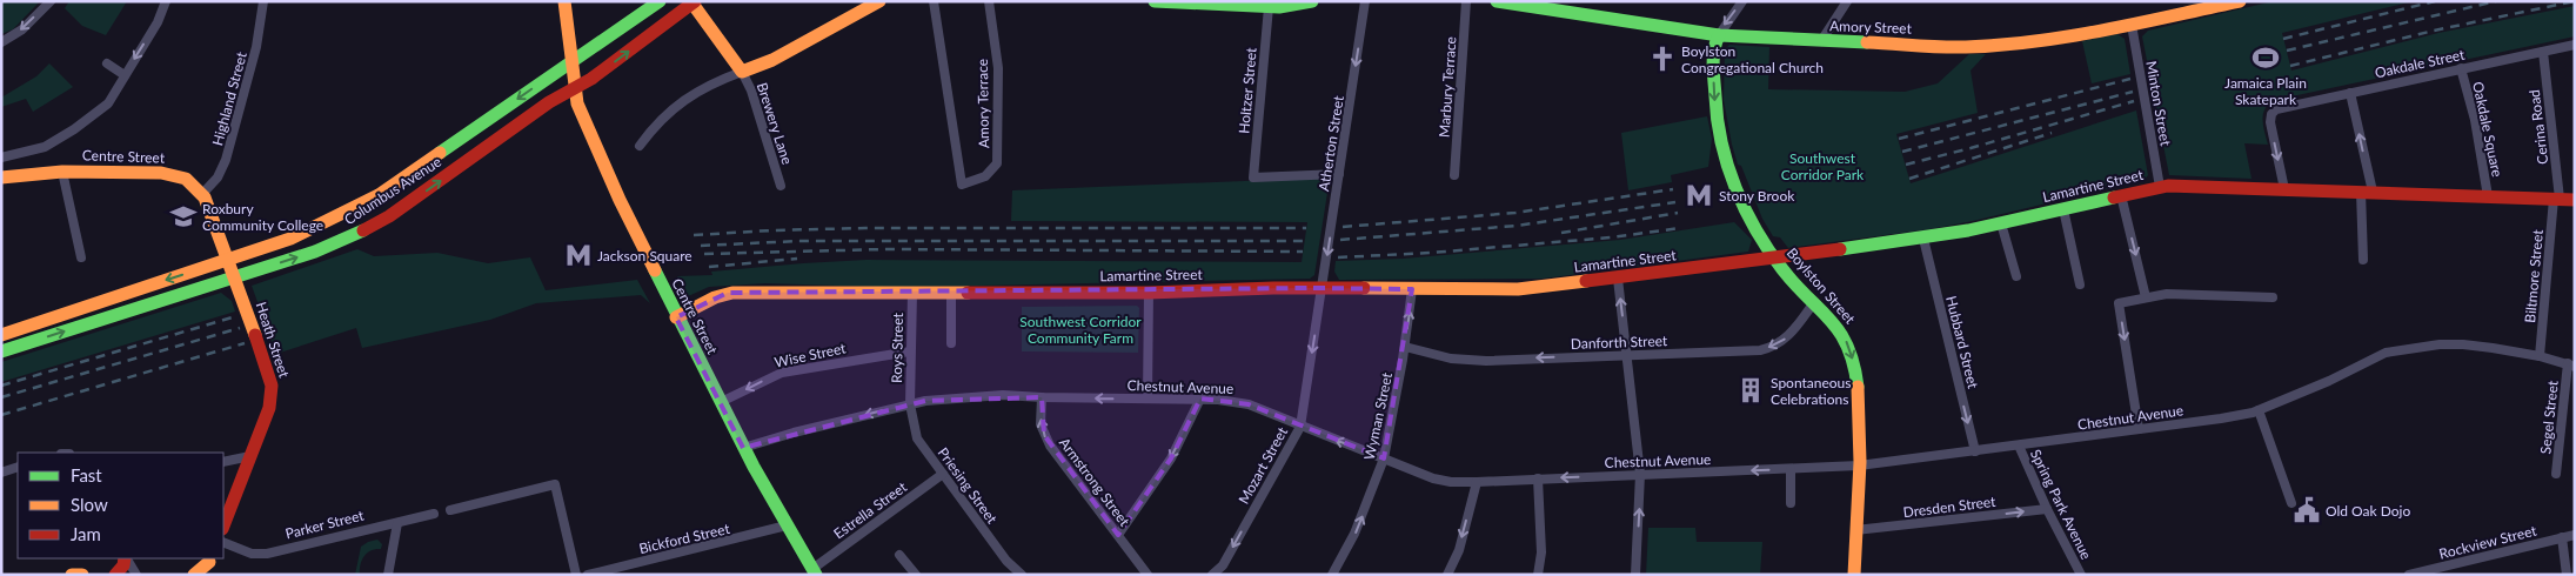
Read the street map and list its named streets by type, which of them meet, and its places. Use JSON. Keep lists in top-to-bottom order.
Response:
{
  "streets": {
    "street": [
      "Amory Street",
      "Oakdale Street",
      "Marbury Terrace",
      "Holtzer Street",
      "Highland Street",
      "Amory Terrace",
      "Minton Street",
      "Brewery Lane",
      "Cerina Road",
      "Oakdale Square",
      "Atherton Street",
      "Centre Street",
      "Lamartine Street",
      "Columbus Avenue",
      "Biltmore Street",
      "Boylston Street",
      "Heath Street",
      "Danforth Street",
      "Hubbard Street",
      "Roys Street",
      "Wise Street",
      "Chestnut Avenue",
      "Wyman Street",
      "Segel Street",
      "Mozart Street",
      "Armstrong Street",
      "Priesing Street",
      "Spring Park Avenue",
      "Dresden Street",
      "Estrella Street",
      "Parker Street",
      "Bickford Street",
      "Rockview Street"
    ]
  },
  "crossings": [
    ["Amory Street", "Minton Street"],
    ["Amory Street", "Boylston Street"],
    ["Oakdale Street", "Cerina Road"],
    ["Oakdale Street", "Oakdale Square"],
    ["Oakdale Street", "Lamartine Street"],
    ["Holtzer Street", "Atherton Street"],
    ["Highland Street", "Centre Street"],
    ["Minton Street", "Lamartine Street"],
    ["Cerina Road", "Lamartine Street"],
    ["Cerina Road", "Biltmore Street"],
    ["Oakdale Square", "Lamartine Street"],
    ["Atherton Street", "Lamartine Street"],
    ["Atherton Street", "Mozart Street"],
    ["Centre Street", "Lamartine Street"],
    ["Centre Street", "Columbus Avenue"],
    ["Centre Street", "Heath Street"],
    ["Centre Street", "Wise Street"],
    ["Centre Street", "Chestnut Avenue"],
    ["Centre Street", "Estrella Street"],
    ["Centre Street", "Bickford Street"],
    ["Lamartine Street", "Biltmore Street"],
    ["Lamartine Street", "Boylston Street"],
    ["Lamartine Street", "Hubbard Street"],
    ["Lamartine Street", "Roys Street"],
    ["Lamartine Street", "Wyman Street"],
    ["Lamartine Street", "Mozart Street"],
    ["Columbus Avenue", "Heath Street"],
    ["Biltmore Street", "Chestnut Avenue"],
    ["Boylston Street", "Danforth Street"],
    ["Boylston Street", "Chestnut Avenue"],
    ["Boylston Street", "Dresden Street"],
    ["Danforth Street", "Wyman Street"],
    ["Hubbard Street", "Chestnut Avenue"],
    ["Roys Street", "Wise Street"],
    ["Roys Street", "Chestnut Avenue"],
    ["Roys Street", "Priesing Street"],
    ["Chestnut Avenue", "Wyman Street"],
    ["Chestnut Avenue", "Segel Street"],
    ["Chestnut Avenue", "Mozart Street"],
    ["Chestnut Avenue", "Armstrong Street"],
    ["Chestnut Avenue", "Priesing Street"],
    ["Chestnut Avenue", "Spring Park Avenue"],
    ["Priesing Street", "Estrella Street"],
    ["Spring Park Avenue", "Dresden Street"]
  ],
  "one_way": [
    "Atherton Street",
    "Boylston Street",
    "Danforth Street",
    "Hubbard Street",
    "Wise Street",
    "Wyman Street",
    "Mozart Street",
    "Armstrong Street",
    "Dresden Street"
  ],
  "parks": ["Southwest Corridor Park", "Southwest Corridor Community Farm"],
  "places": {
    "sports": ["Jamaica Plain Skatepark"],
    "church": ["Boylston Congregational Church"],
    "metro station": ["Stony Brook", "Jackson Square"],
    "school or university": ["Roxbury Community College"],
    "building": ["Spontaneous Celebrations"],
    "public building": ["Old Oak Dojo"]
  },
  "legend": ["Fast", "Slow", "Jam"]
}
